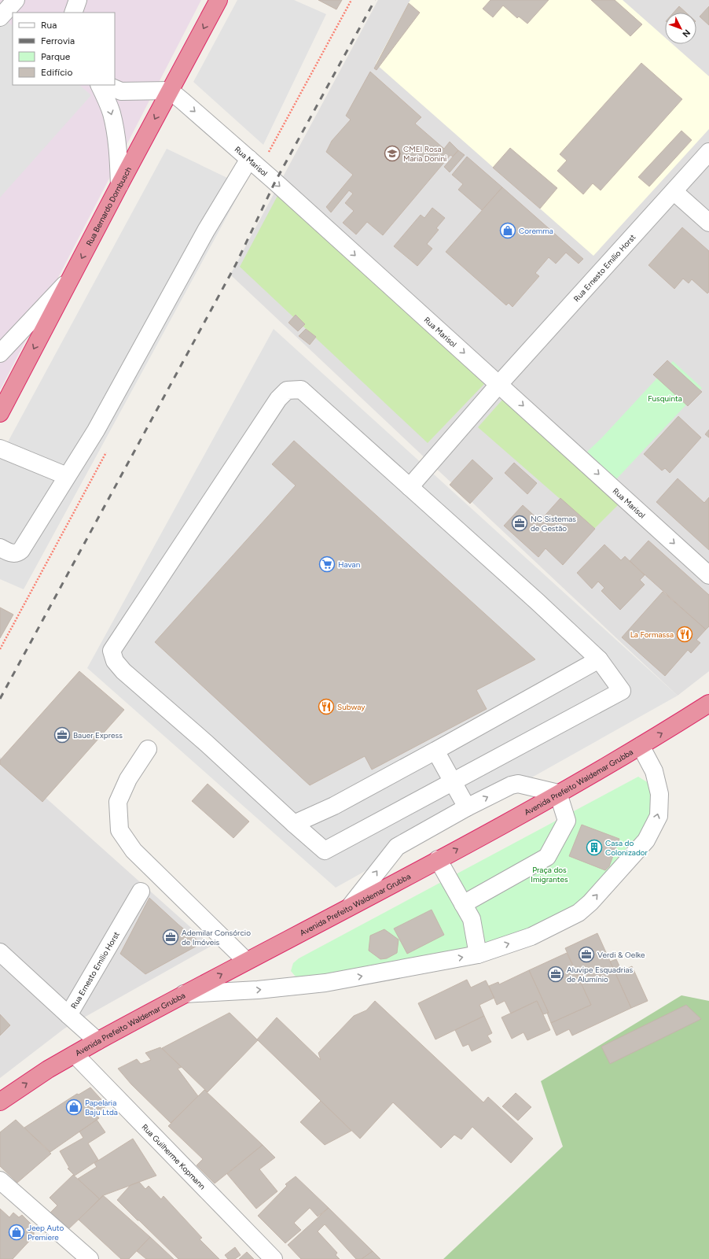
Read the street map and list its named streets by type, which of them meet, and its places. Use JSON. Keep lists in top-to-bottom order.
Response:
{
  "streets": {
    "highway": ["Rua Bernardo Dornbusch", "Avenida Prefeito Waldemar Grubba"],
    "street": ["Rua Marisol", "Rua Ernesto Emílio Horst", "Rua Guilherme Kopmann"]
  },
  "crossings": [
    ["Rua Marisol", "Rua Bernardo Dornbusch"],
    ["Rua Marisol", "Rua Ernesto Emílio Horst"],
    ["Rua Ernesto Emílio Horst", "Avenida Prefeito Waldemar Grubba"],
    ["Avenida Prefeito Waldemar Grubba", "Rua Guilherme Kopmann"]
  ],
  "one_way": ["Rua Bernardo Dornbusch", "Avenida Prefeito Waldemar Grubba"],
  "parks": ["Fusquinta", "Praça dos Imigrantes"],
  "places": {
    "school or university": ["CMEI Rosa Maria Donini"],
    "shop": ["Coremma", "Papelaria Baju Ltda", "Jeep Auto Premiere"],
    "office": [
      "NC Sistemas de Gestão",
      "Bauer Express",
      "Ademilar Consórcio de Imóveis",
      "Verdi & Oelke",
      "Aluvipe Esquadrias de Alumínio"
    ],
    "supermarket": ["Havan"],
    "restaurant": ["La Formassa", "Subway"],
    "building": ["Casa do Colonizador"]
  },
  "legend": [
    "Rua",
    "Ferrovia",
    "Parque",
    "Edifício"
  ],
  "north": "bottom right"
}
